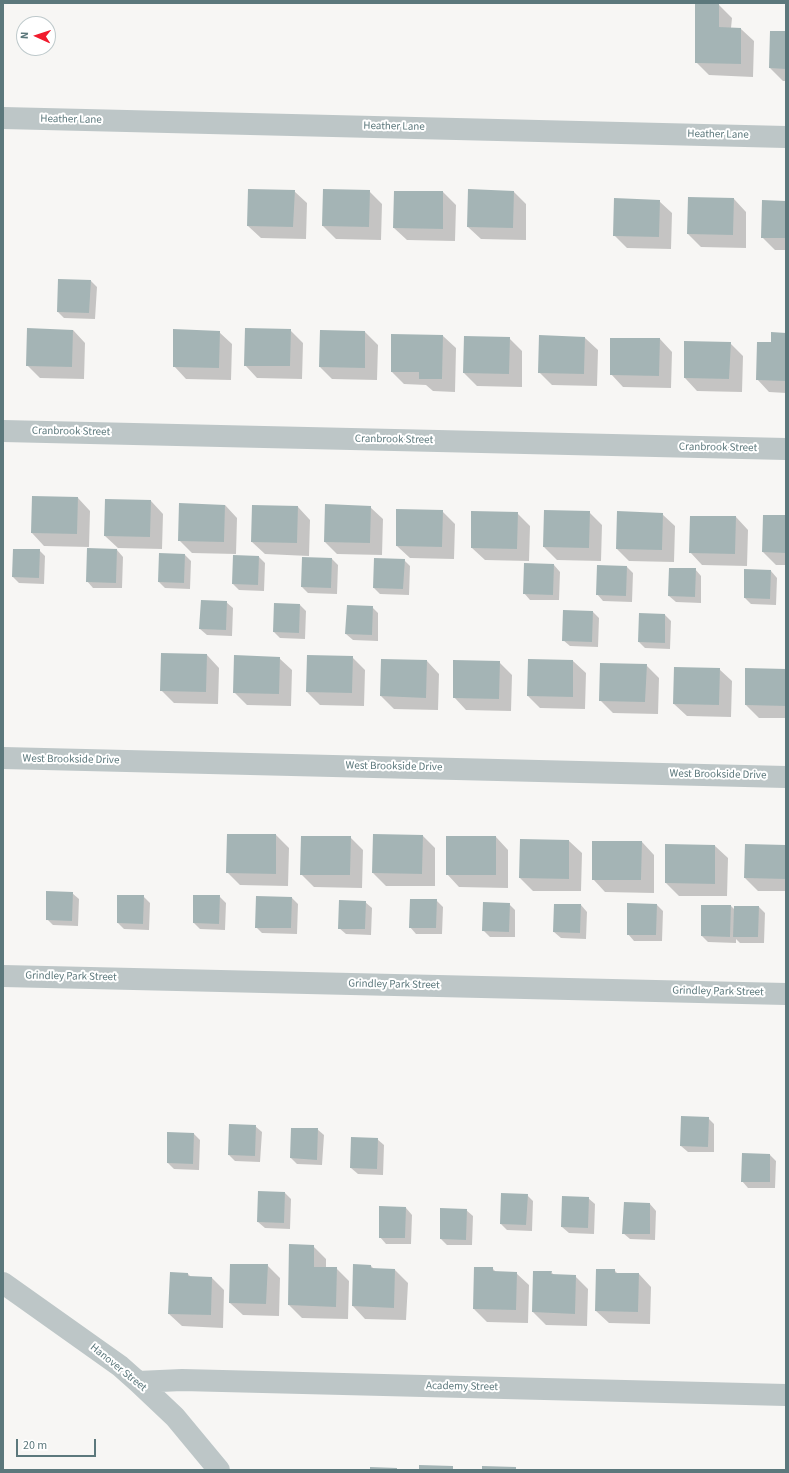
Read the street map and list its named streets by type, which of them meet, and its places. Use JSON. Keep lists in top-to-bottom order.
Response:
{
  "streets": {
    "street": [
      "Heather Lane",
      "Cranbrook Street",
      "West Brookside Drive",
      "Grindley Park Street",
      "Hanover Street",
      "Academy Street"
    ]
  },
  "crossings": [
    ["Hanover Street", "Academy Street"]
  ],
  "scale_bar": "20 m",
  "north": "left"
}
